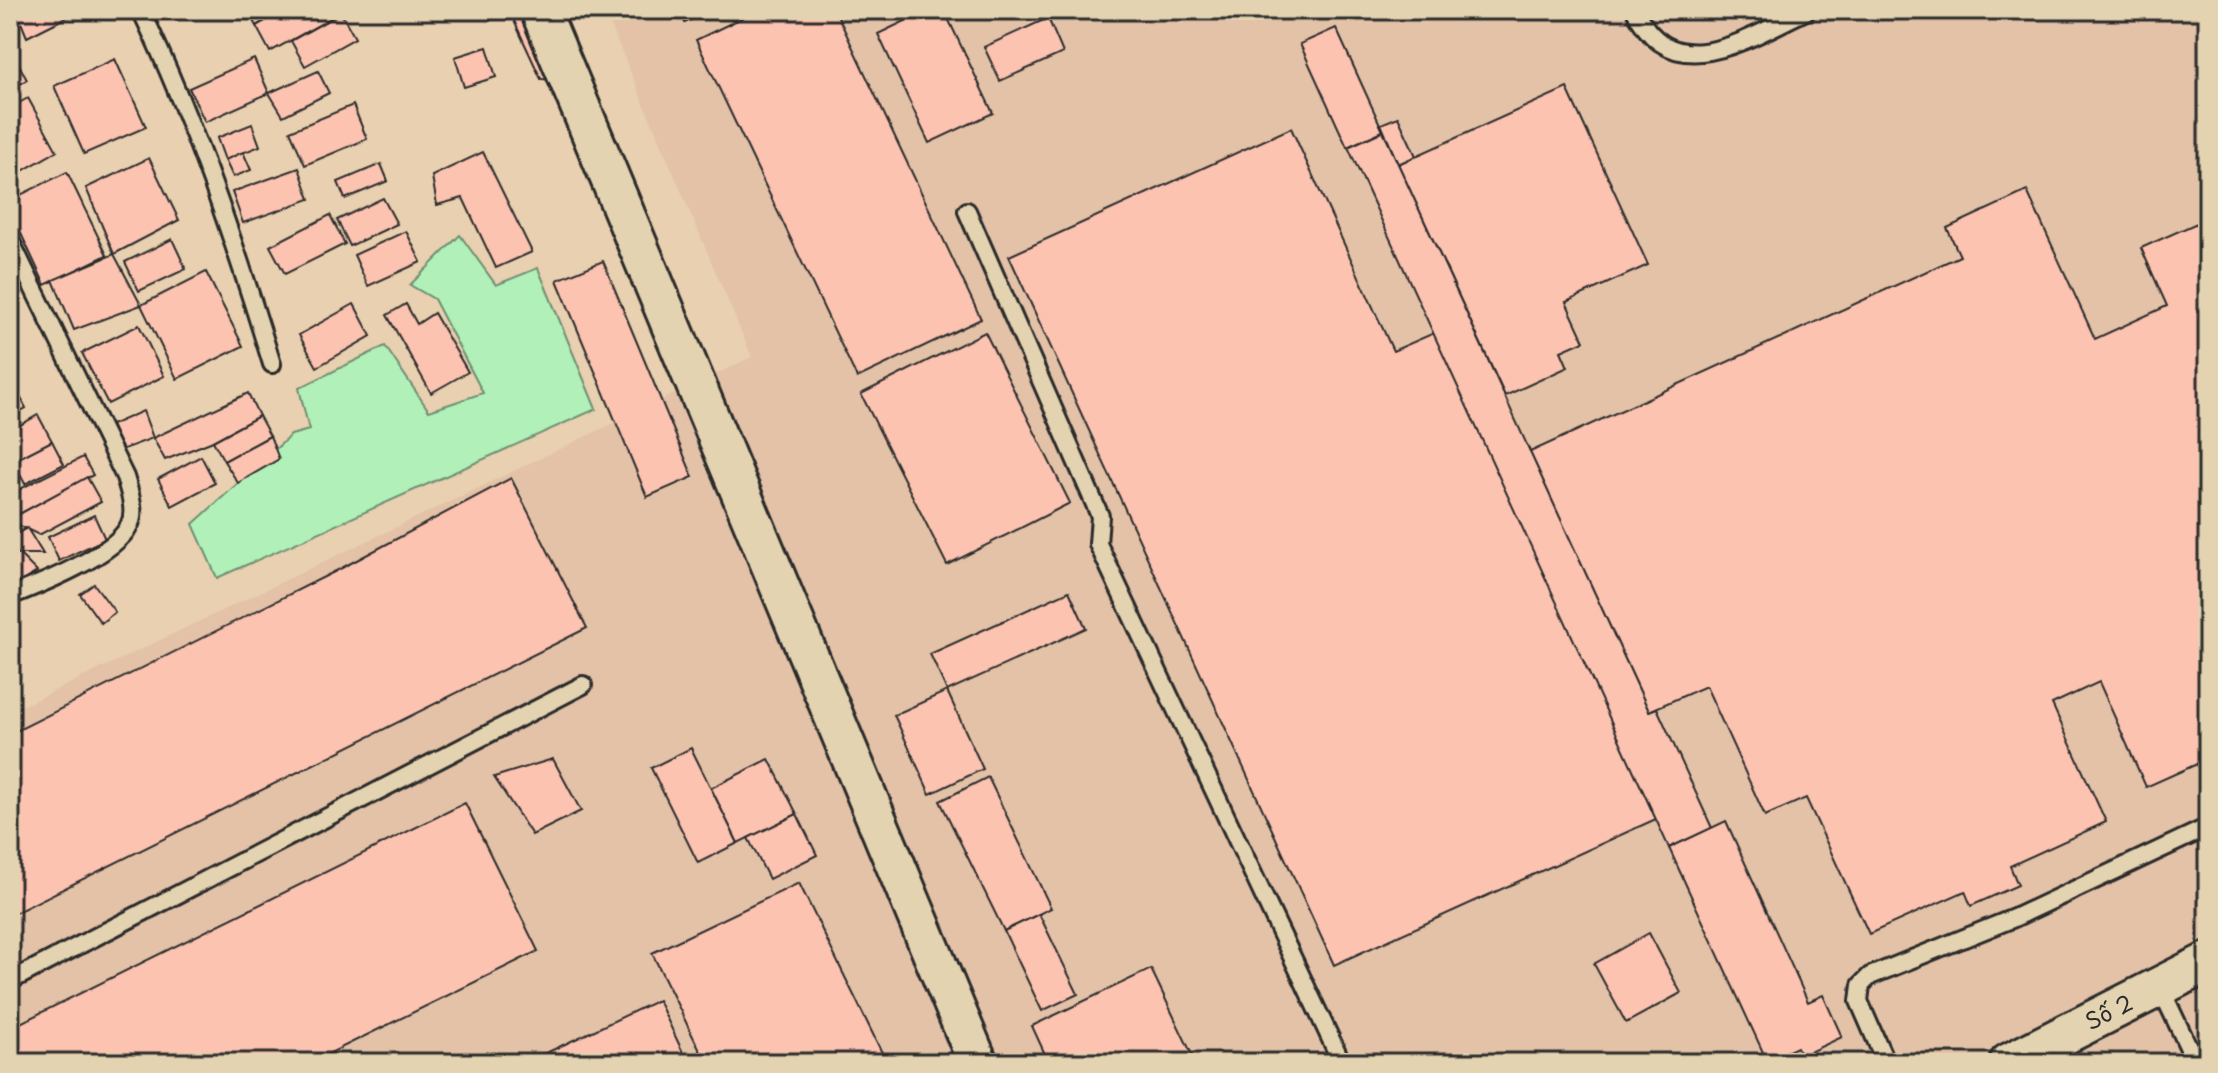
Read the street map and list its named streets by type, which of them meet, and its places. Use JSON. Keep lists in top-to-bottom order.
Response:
{
  "streets": {
    "street": ["Số 2"]
  }
}
